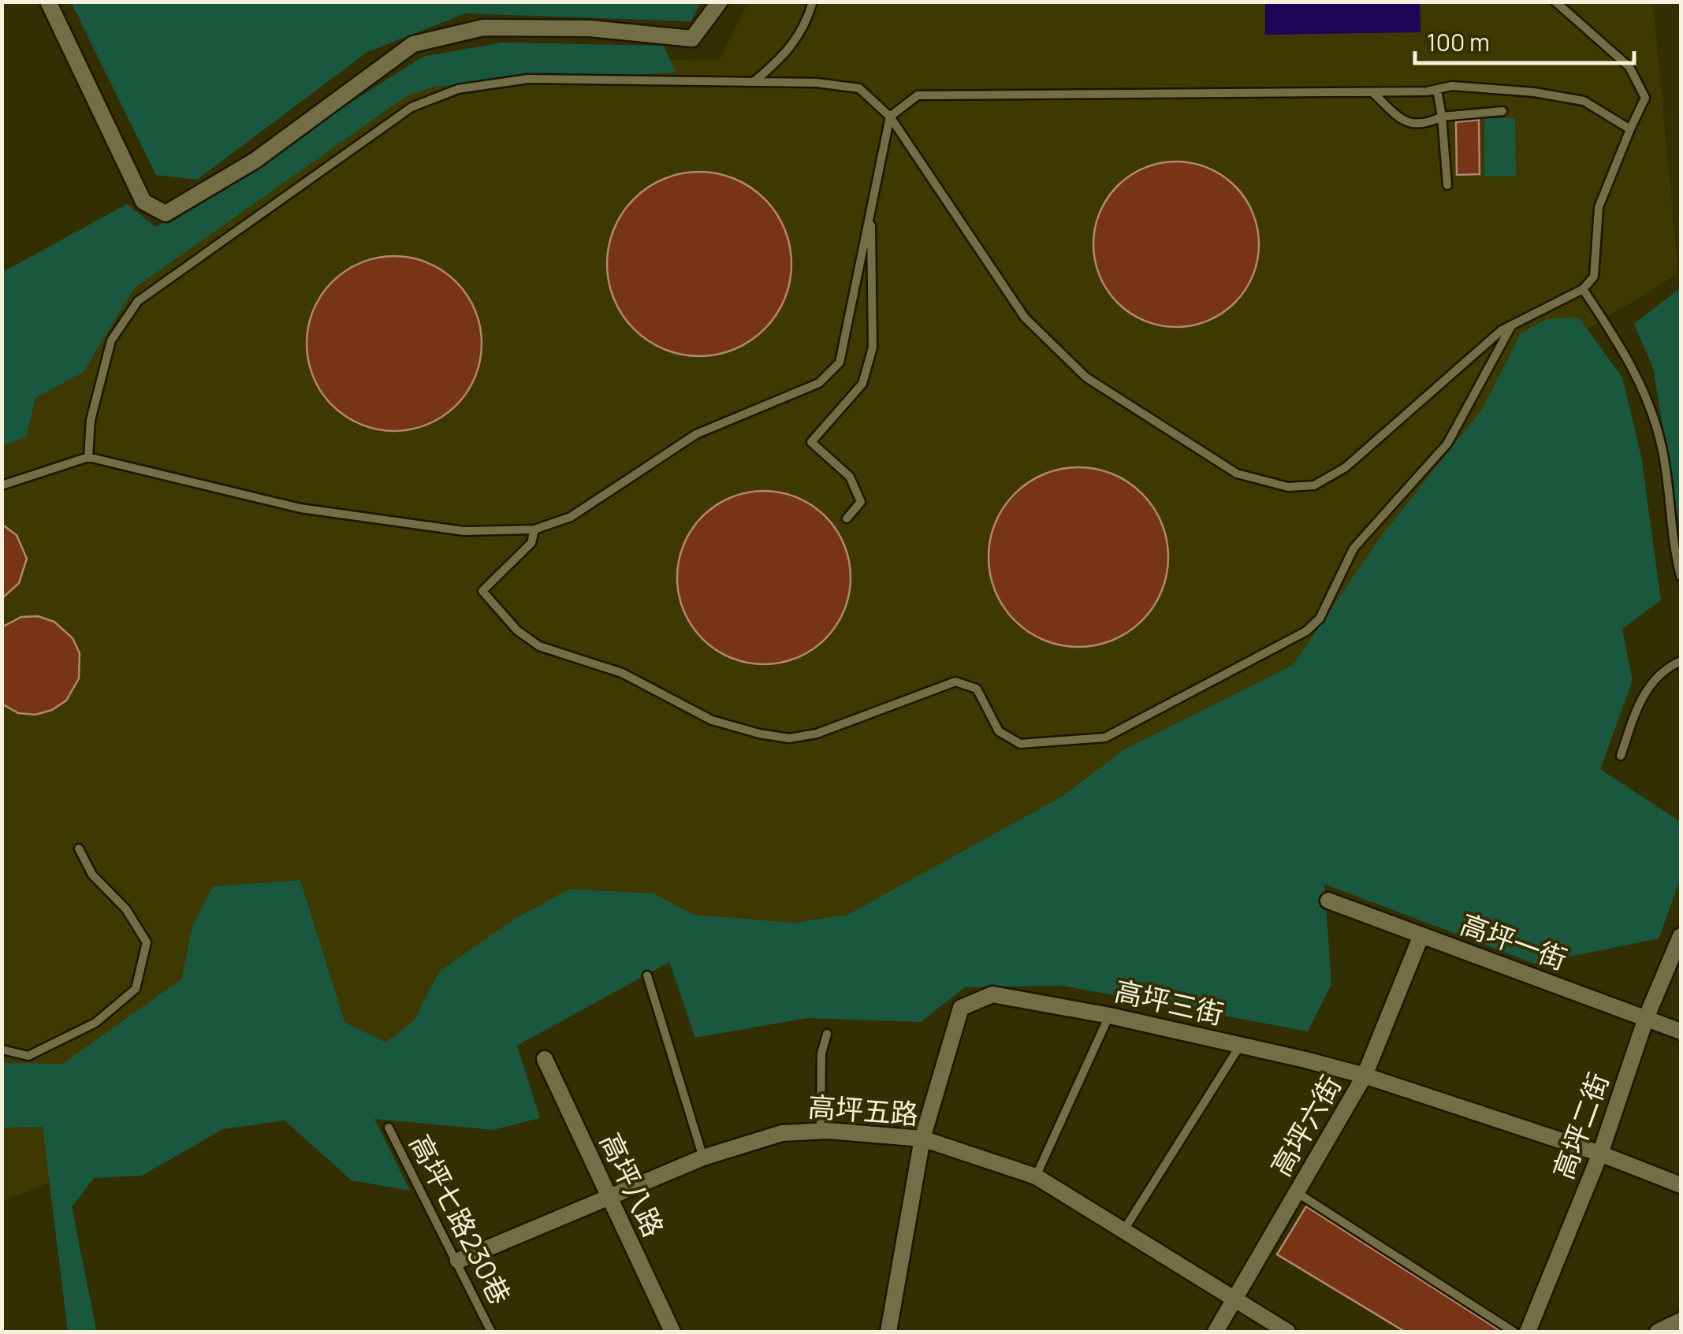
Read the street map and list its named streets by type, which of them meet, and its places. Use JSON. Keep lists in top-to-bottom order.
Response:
{
  "streets": {
    "street": [
      "高坪一街",
      "高坪三街",
      "高坪五路",
      "高坪六街",
      "高坪二街",
      "高坪八路"
    ],
    "lane": ["高坪七路230巷"]
  },
  "crossings": [
    ["高坪一街", "高坪六街"],
    ["高坪一街", "高坪二街"],
    ["高坪三街", "高坪五路"],
    ["高坪三街", "高坪六街"],
    ["高坪三街", "高坪二街"],
    ["高坪五路", "高坪六街"],
    ["高坪五路", "高坪八路"],
    ["高坪五路", "高坪七路230巷"]
  ],
  "scale_bar": "100 m"
}
